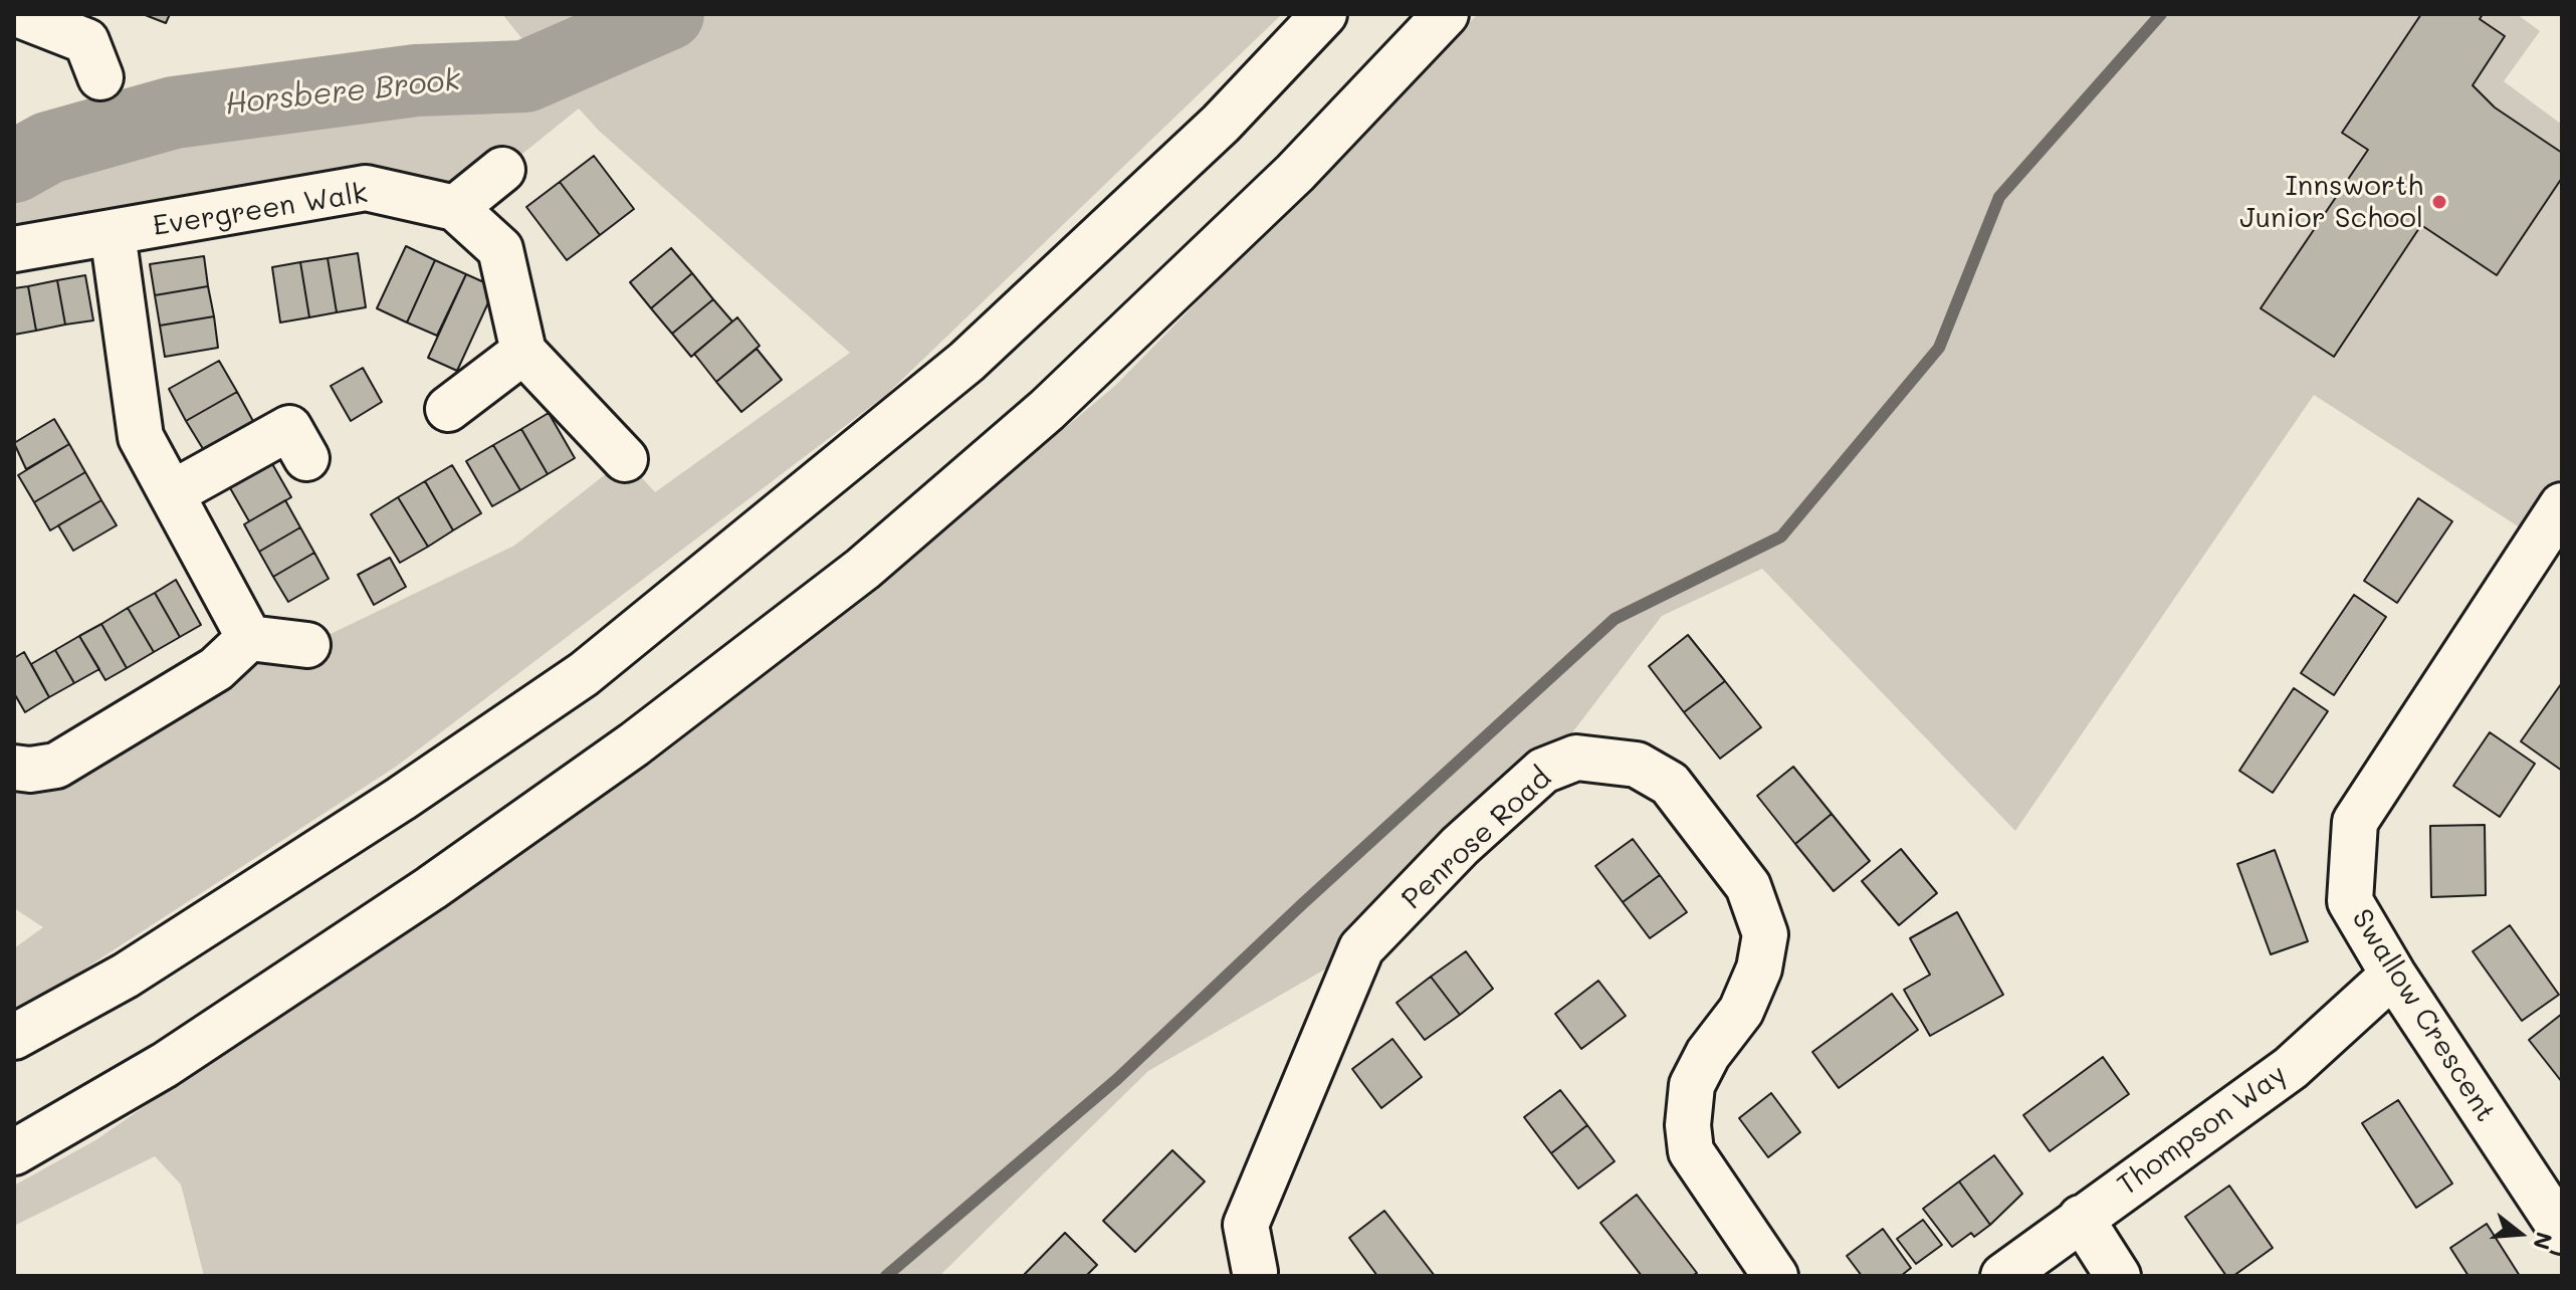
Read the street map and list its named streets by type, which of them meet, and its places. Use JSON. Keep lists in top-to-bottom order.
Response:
{
  "streets": {
    "main road": [
      "Evergreen Walk",
      "Penrose Road",
      "Swallow Crescent",
      "Thompson Way"
    ]
  },
  "crossings": [
    ["Swallow Crescent", "Thompson Way"]
  ],
  "water": ["Horsbere Brook"],
  "places": ["Innsworth Junior School"],
  "north": "right"
}
